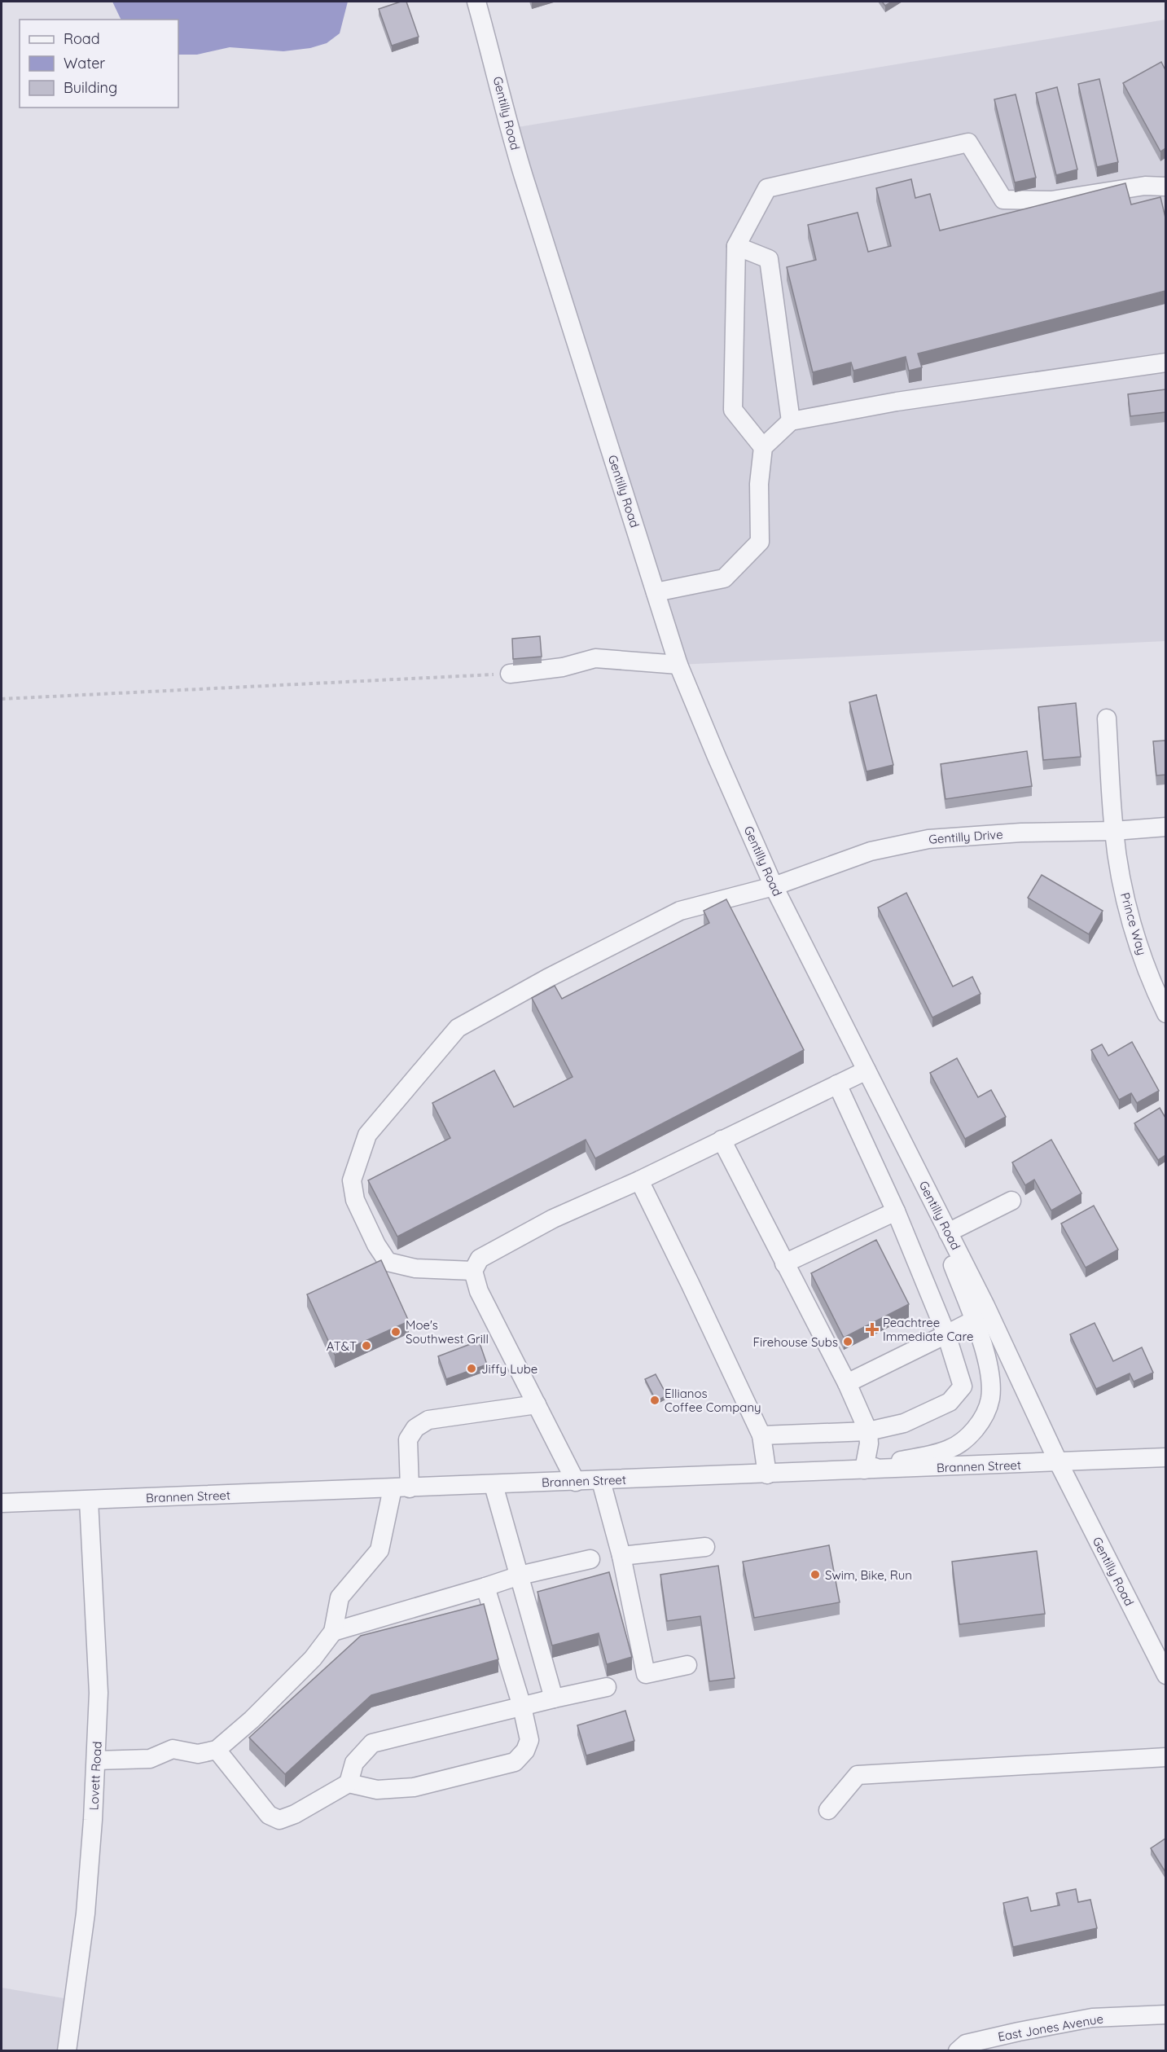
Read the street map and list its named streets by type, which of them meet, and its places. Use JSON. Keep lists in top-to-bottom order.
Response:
{
  "streets": {
    "street": [
      "Gentilly Road",
      "Gentilly Drive",
      "Prince Way",
      "Brannen Street",
      "Lovett Road",
      "East Jones Avenue"
    ]
  },
  "crossings": [
    ["Gentilly Road", "Gentilly Drive"],
    ["Gentilly Road", "Brannen Street"],
    ["Gentilly Drive", "Prince Way"],
    ["Brannen Street", "Lovett Road"]
  ],
  "places": {
    "health": ["Peachtree Immediate Care"],
    "other": [
      "Moe's Southwest Grill",
      "Firehouse Subs",
      "AT&T",
      "Jiffy Lube",
      "Ellianos Coffee Company",
      "Swim, Bike, Run"
    ]
  },
  "legend": ["Road", "Water", "Building"]
}
